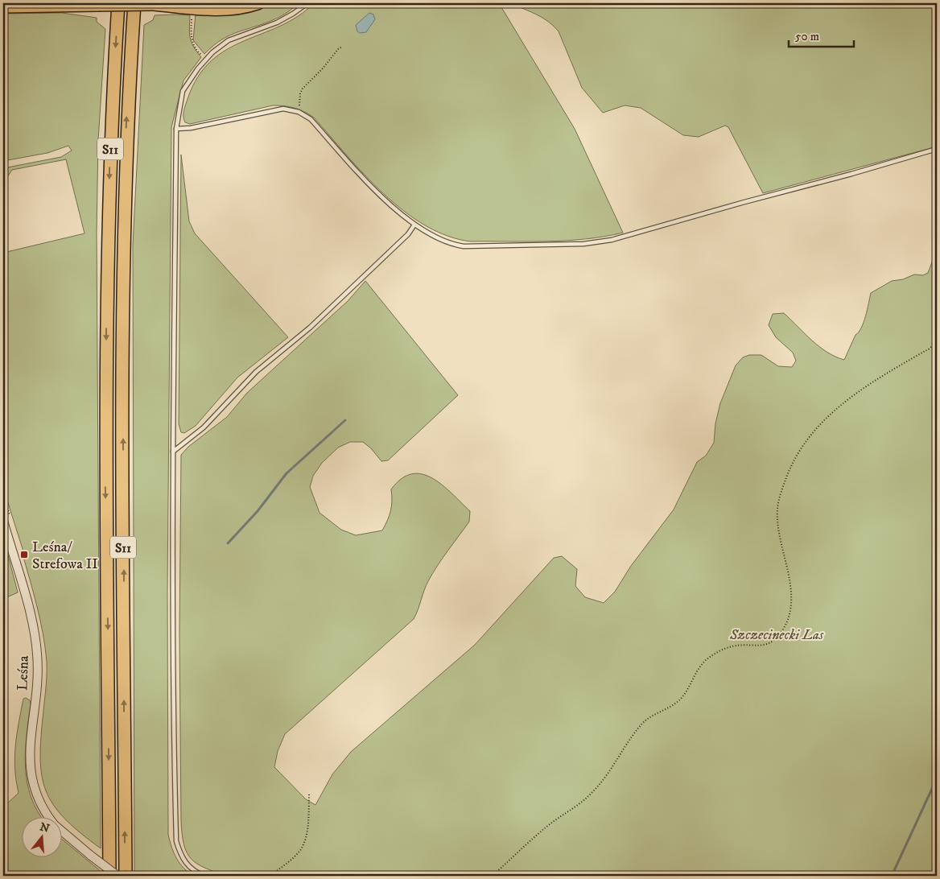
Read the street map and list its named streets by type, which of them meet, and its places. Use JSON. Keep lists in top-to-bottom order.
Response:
{
  "streets": {
    "highway": ["S11"],
    "street": ["Leśna"]
  },
  "parks": ["Szczecinecki Las"],
  "places": {
    "transit": ["Leśna/ Strefowa II"]
  },
  "scale_bar": "50 m",
  "north": "top"
}
